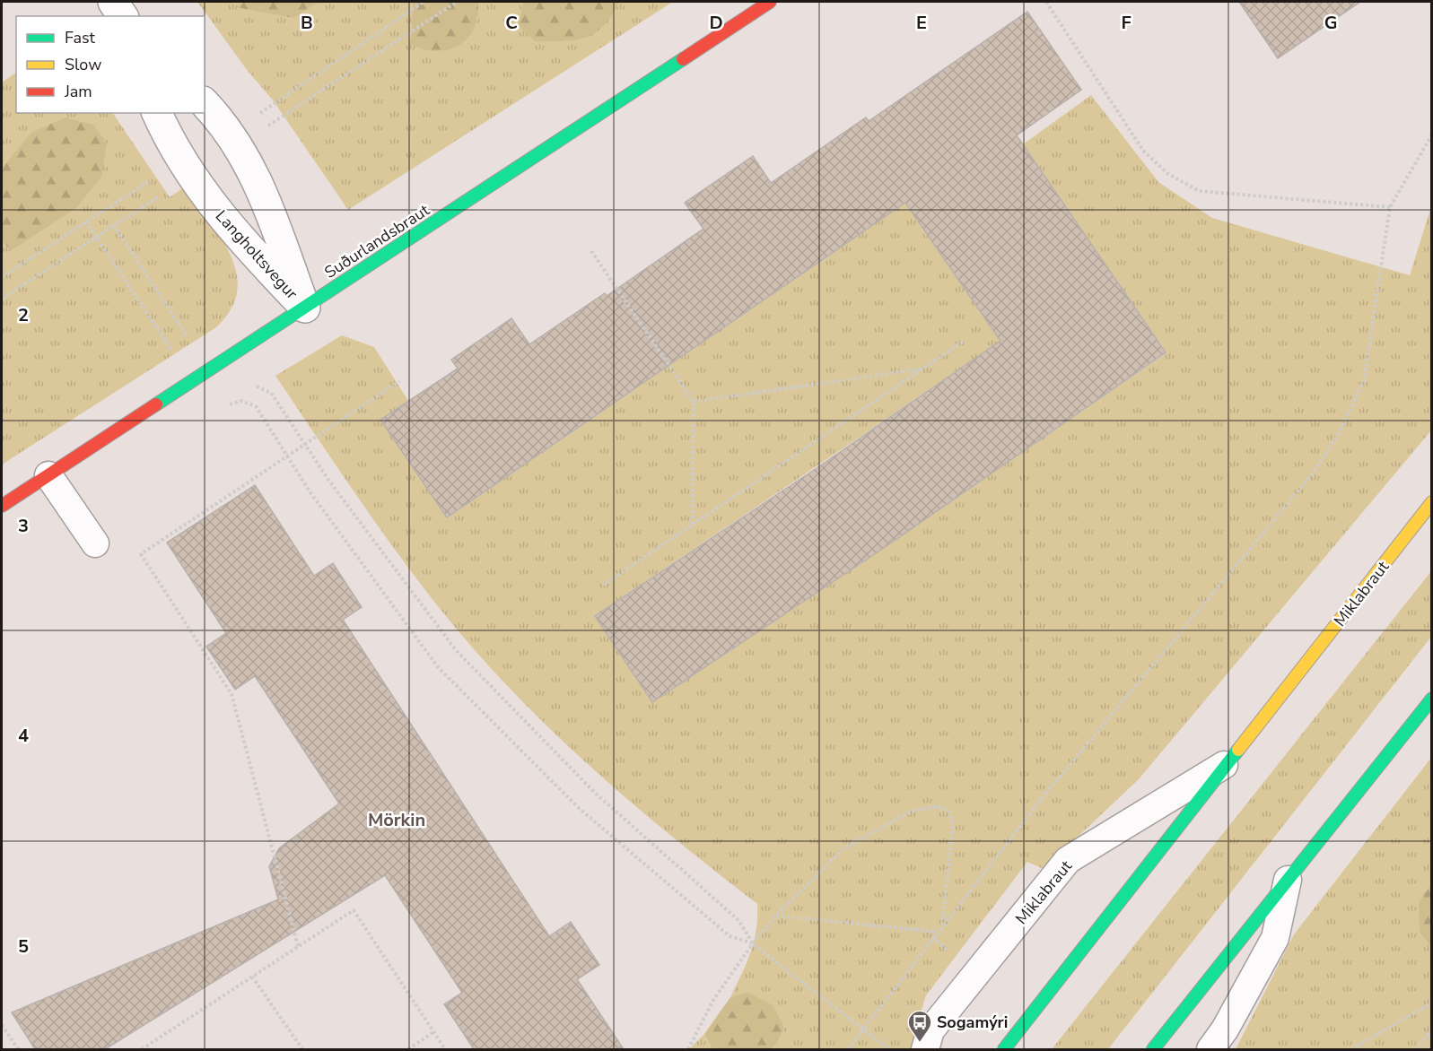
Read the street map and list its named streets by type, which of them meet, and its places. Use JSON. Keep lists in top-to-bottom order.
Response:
{
  "streets": {
    "main road": ["Suðurlandsbraut", "Miklabraut"],
    "street": ["Langholtsvegur"]
  },
  "crossings": [
    ["Suðurlandsbraut", "Langholtsvegur"]
  ],
  "districts": ["Mörkin"],
  "places": {
    "bus stop": ["Sogamýri"]
  },
  "legend": ["Fast", "Slow", "Jam"],
  "grid": {
    "columns": [
      "B",
      "C",
      "D",
      "E",
      "F",
      "G"
    ],
    "rows": [
      "2",
      "3",
      "4",
      "5"
    ]
  }
}
